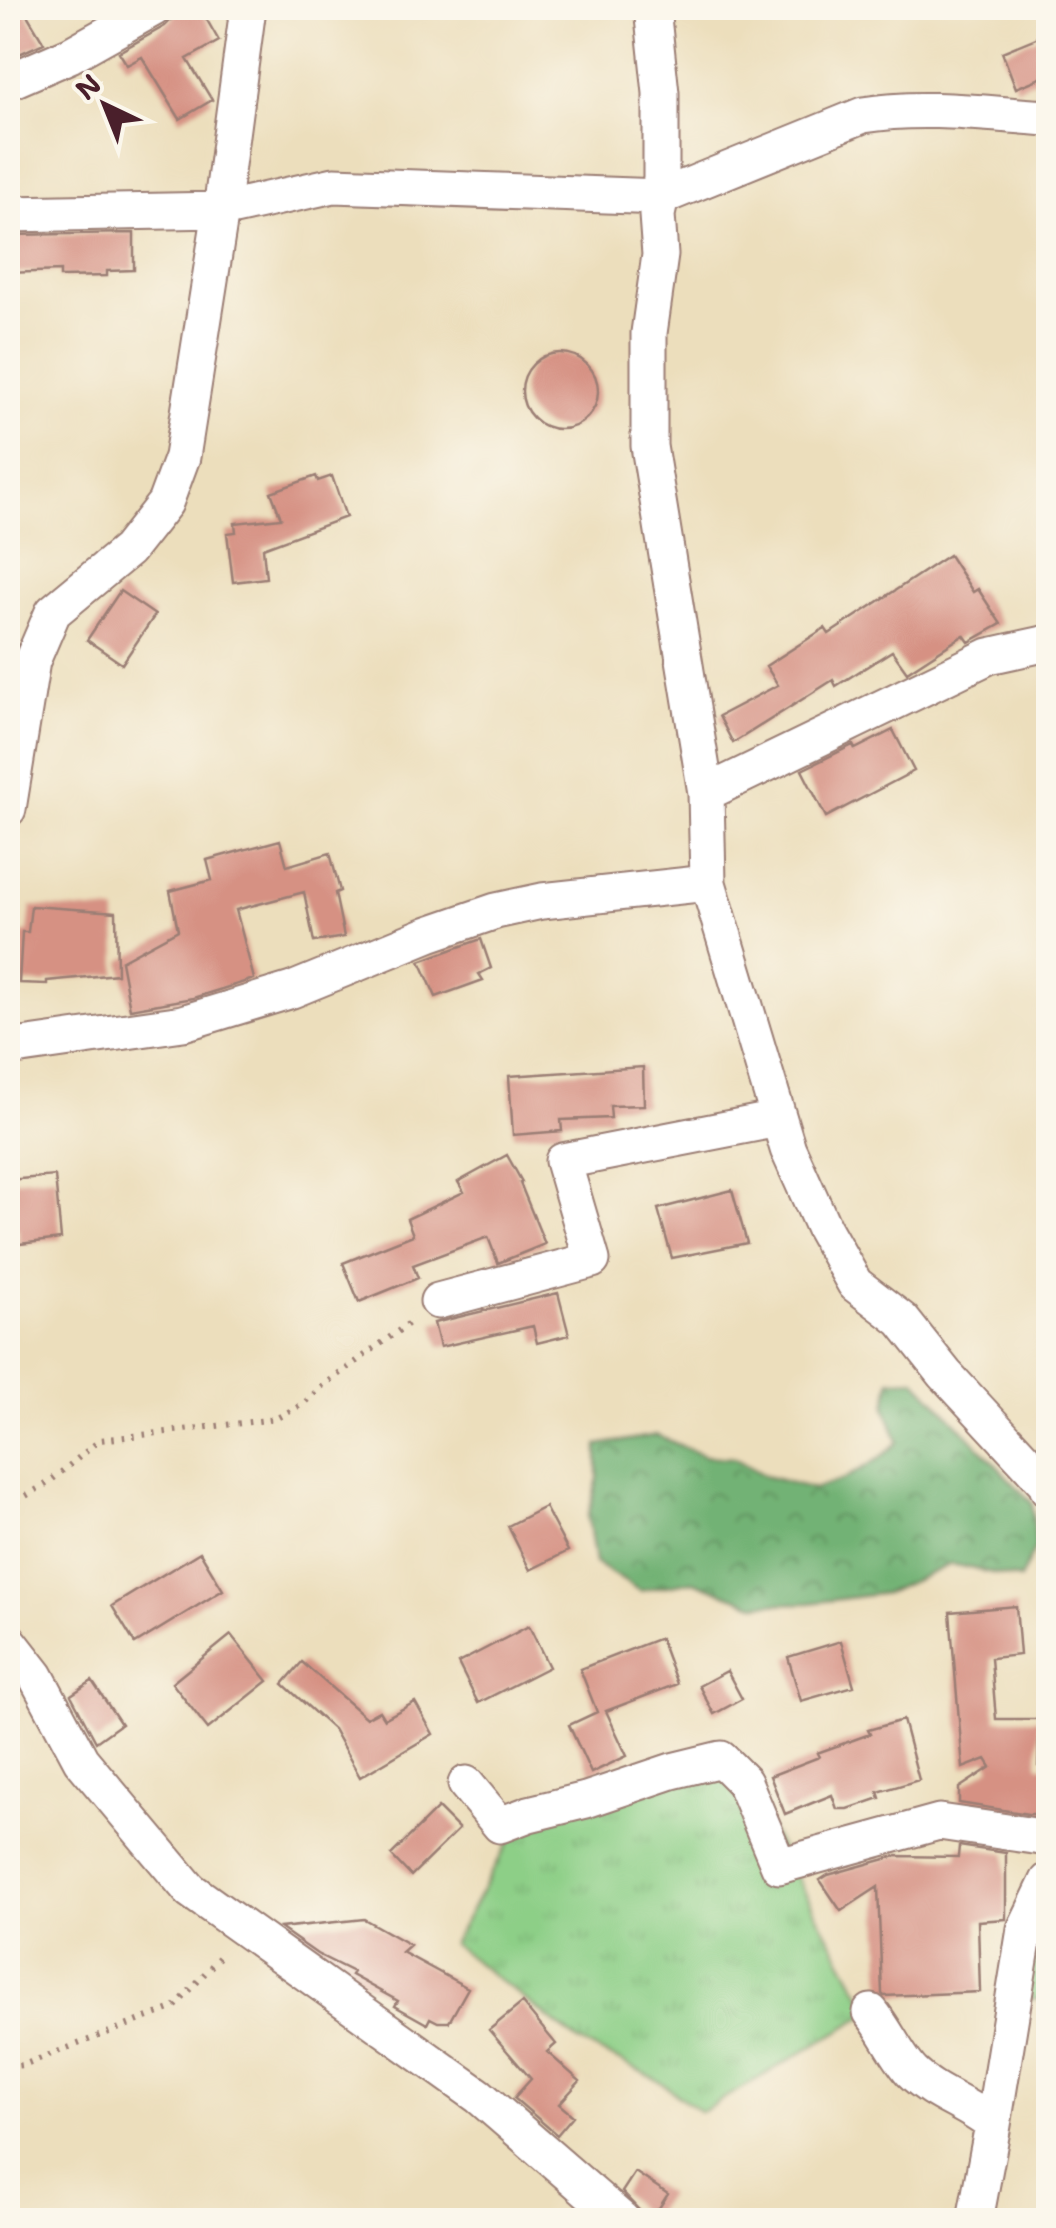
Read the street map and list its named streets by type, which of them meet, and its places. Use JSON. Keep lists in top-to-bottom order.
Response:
{
  "north": "top left"
}
